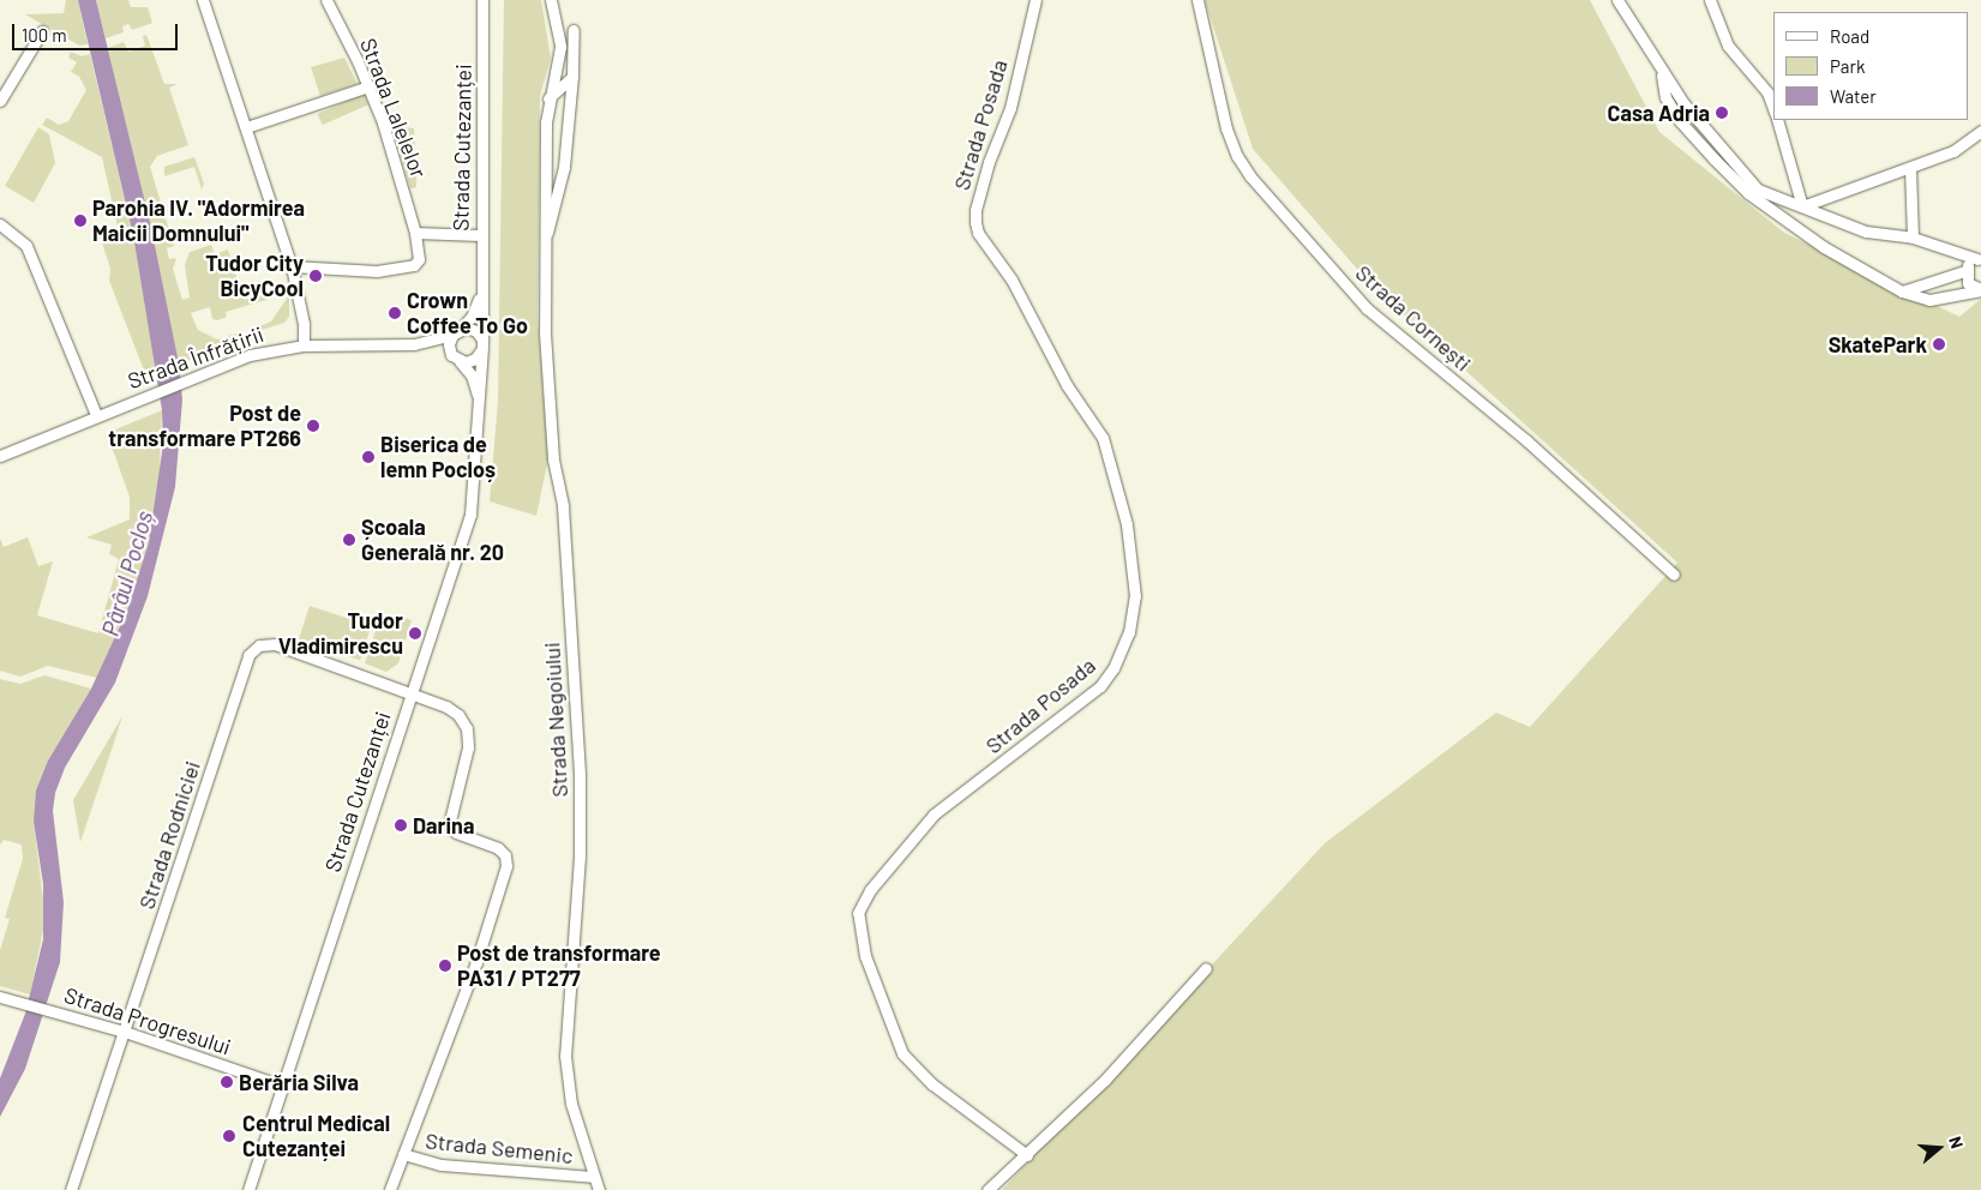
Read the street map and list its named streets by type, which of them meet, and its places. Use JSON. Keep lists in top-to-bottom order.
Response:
{
  "streets": {
    "street": [
      "Strada Lalelelor",
      "Strada Posada",
      "Strada Cutezanței",
      "Strada Cornești",
      "Strada Înfrățirii",
      "Strada Negoiului",
      "Strada Rodniciei",
      "Strada Progresului",
      "Strada Semenic"
    ]
  },
  "crossings": [
    ["Strada Cutezanței", "Strada Înfrățirii"],
    ["Strada Cutezanței", "Strada Rodniciei"],
    ["Strada Cutezanței", "Strada Progresului"],
    ["Strada Negoiului", "Strada Semenic"],
    ["Strada Rodniciei", "Strada Progresului"],
    ["Strada Rodniciei", "Strada Semenic"]
  ],
  "water": ["Pârâul Pocloș"],
  "places": [
    "Casa Adria",
    "Parohia IV. \"Adormirea Maicii Domnului\"",
    "Tudor City BicyCool",
    "Crown Coffee To Go",
    "SkatePark",
    "Post de transformare PT266",
    "Biserica de lemn Pocloș",
    "Școala Generală nr. 20",
    "Tudor Vladimirescu",
    "Darina",
    "Post de transformare PA31 / PT277",
    "Berăria Silva",
    "Centrul Medical Cutezanței"
  ],
  "legend": ["Road", "Park", "Water"],
  "scale_bar": "100 m",
  "north": "right"
}
